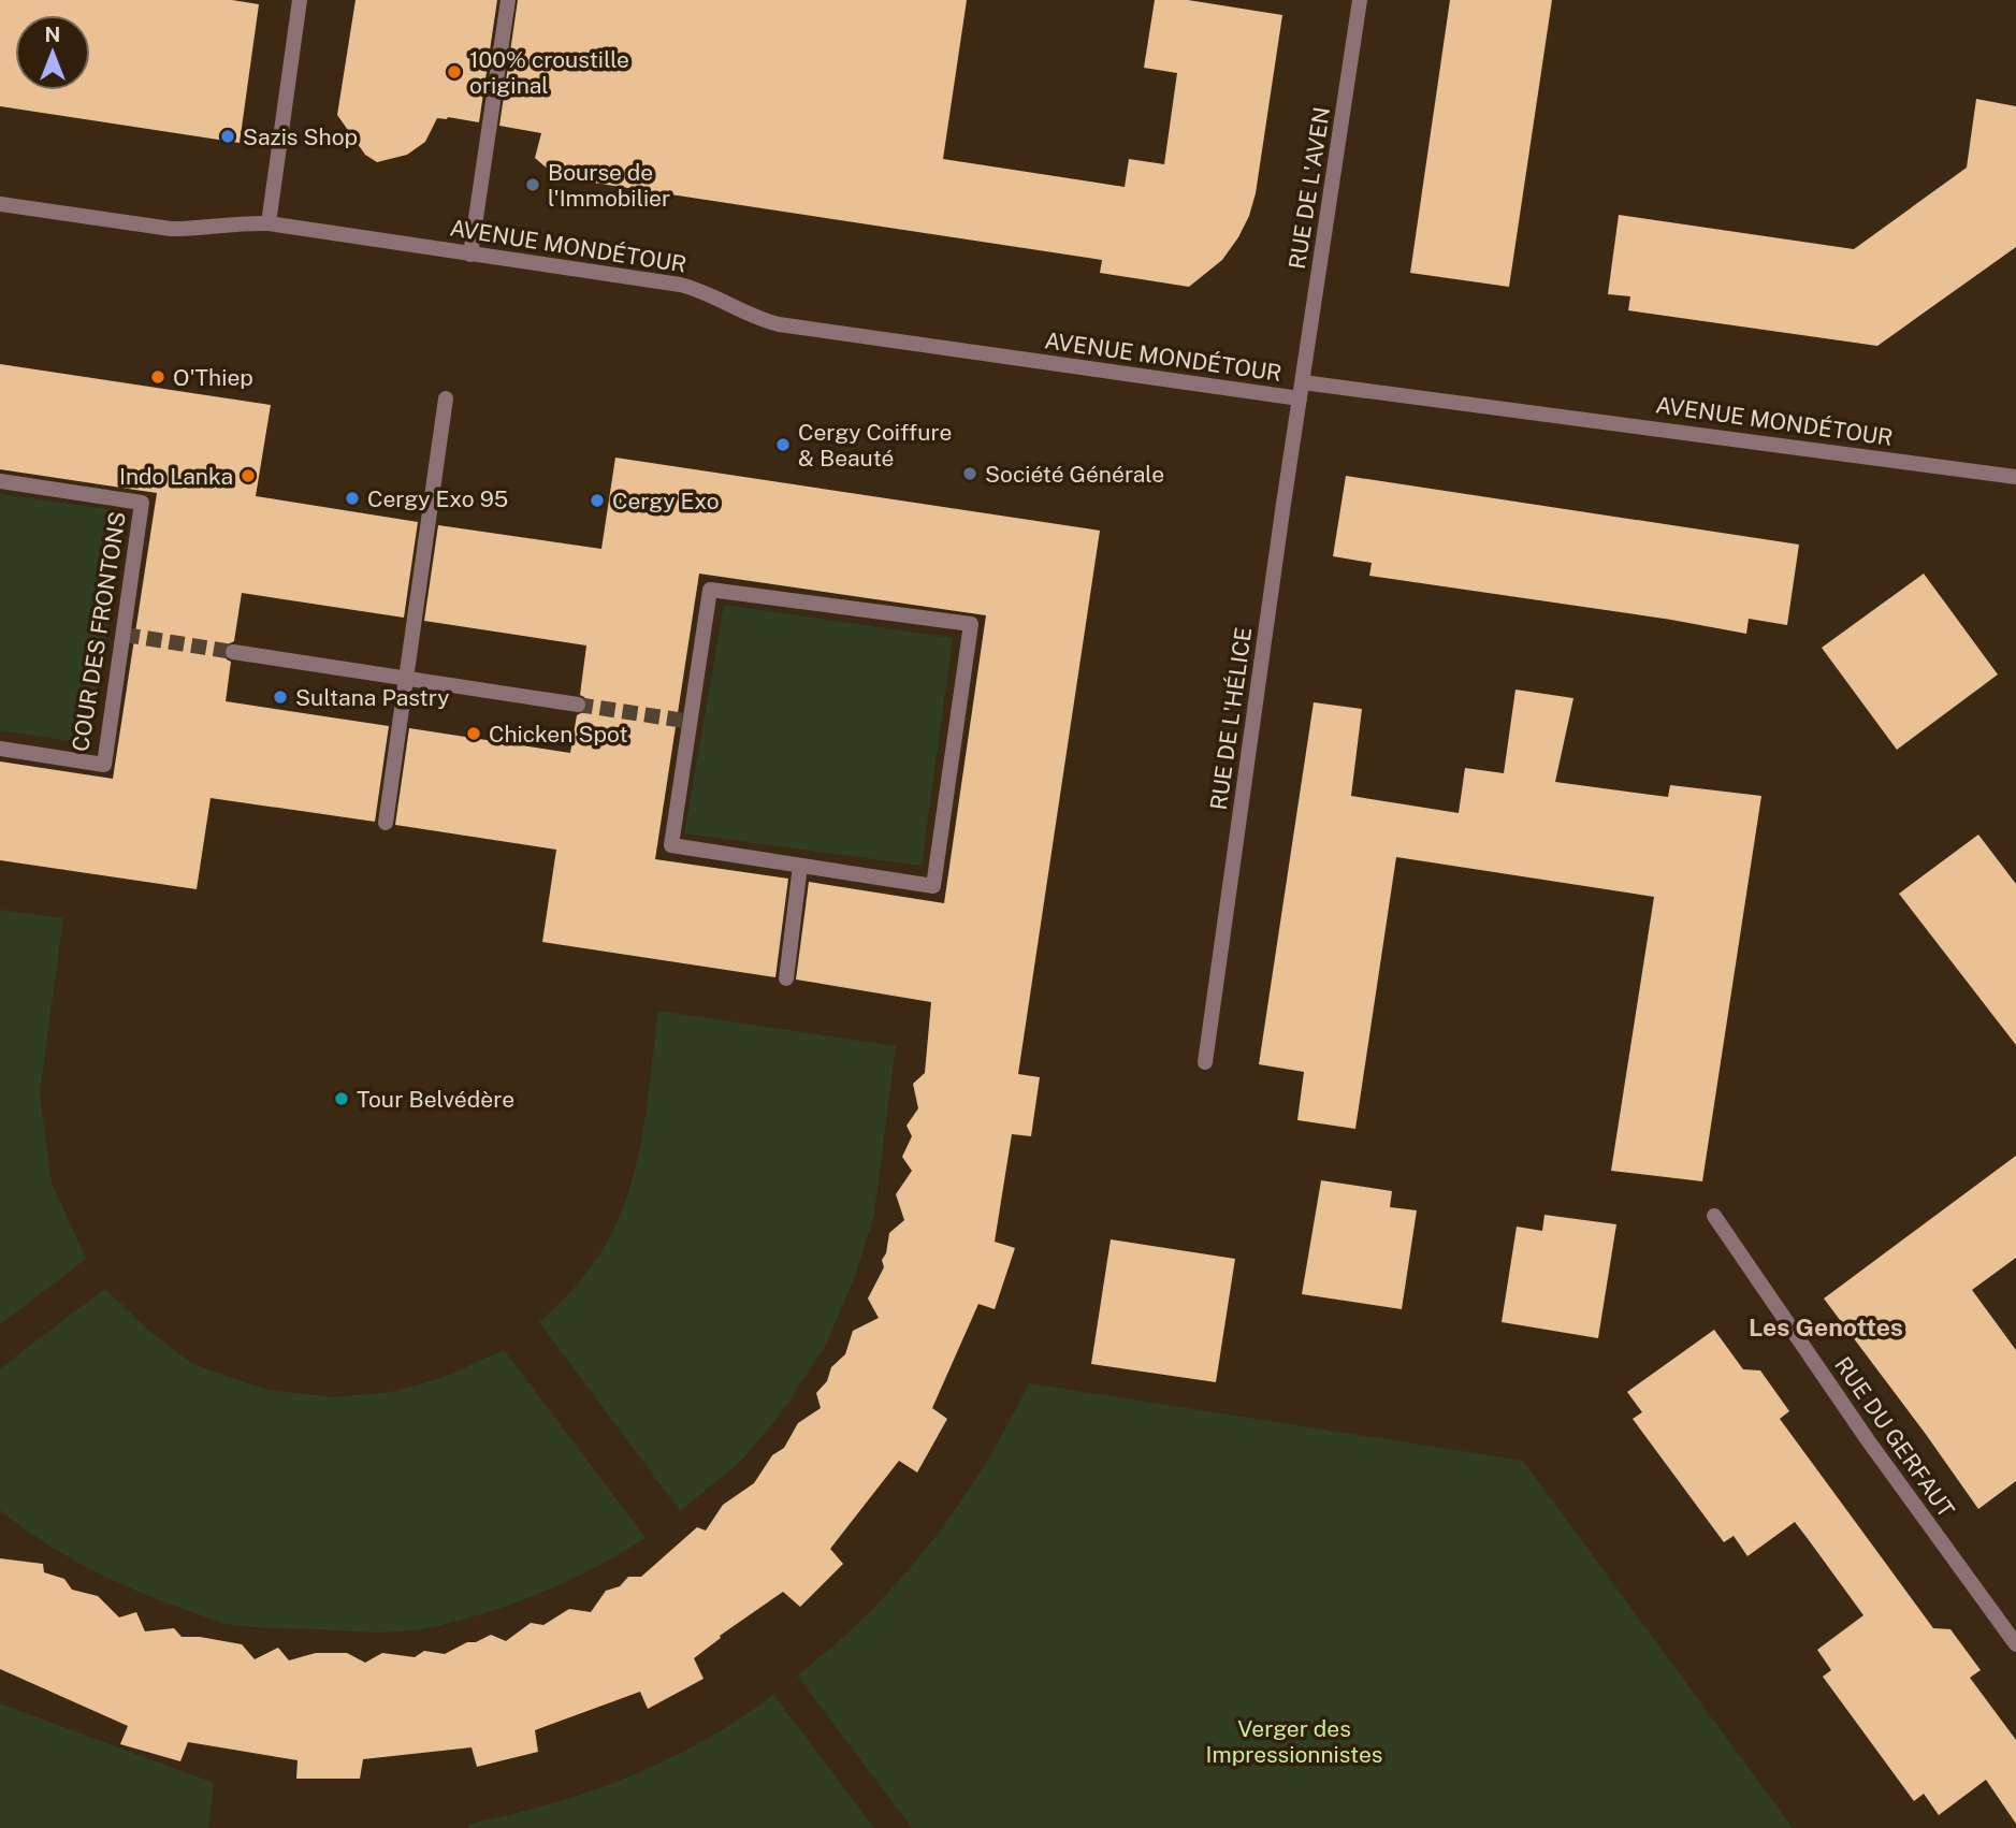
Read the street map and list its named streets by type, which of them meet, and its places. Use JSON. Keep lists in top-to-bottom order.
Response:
{
  "streets": {
    "street": [
      "RUE DE L'AVEN",
      "AVENUE MONDÉTOUR",
      "COUR DES FRONTONS",
      "RUE DE L'HÉLICE",
      "RUE DU GERFAUT"
    ]
  },
  "crossings": [
    ["RUE DE L'AVEN", "AVENUE MONDÉTOUR"],
    ["RUE DE L'AVEN", "RUE DE L'HÉLICE"],
    ["AVENUE MONDÉTOUR", "RUE DE L'HÉLICE"]
  ],
  "districts": ["Les Genottes"],
  "parks": ["Verger des Impressionnistes"],
  "places": [
    "100% croustille original",
    "Sazis Shop",
    "Bourse de l'Immobilier",
    "O'Thiep",
    "Cergy Coiffure & Beauté",
    "Société Générale",
    "Indo Lanka",
    "Cergy Exo 95",
    "Cergy Exo",
    "Sultana Pastry",
    "Chicken Spot",
    "Tour Belvédère"
  ],
  "north": "top"
}
